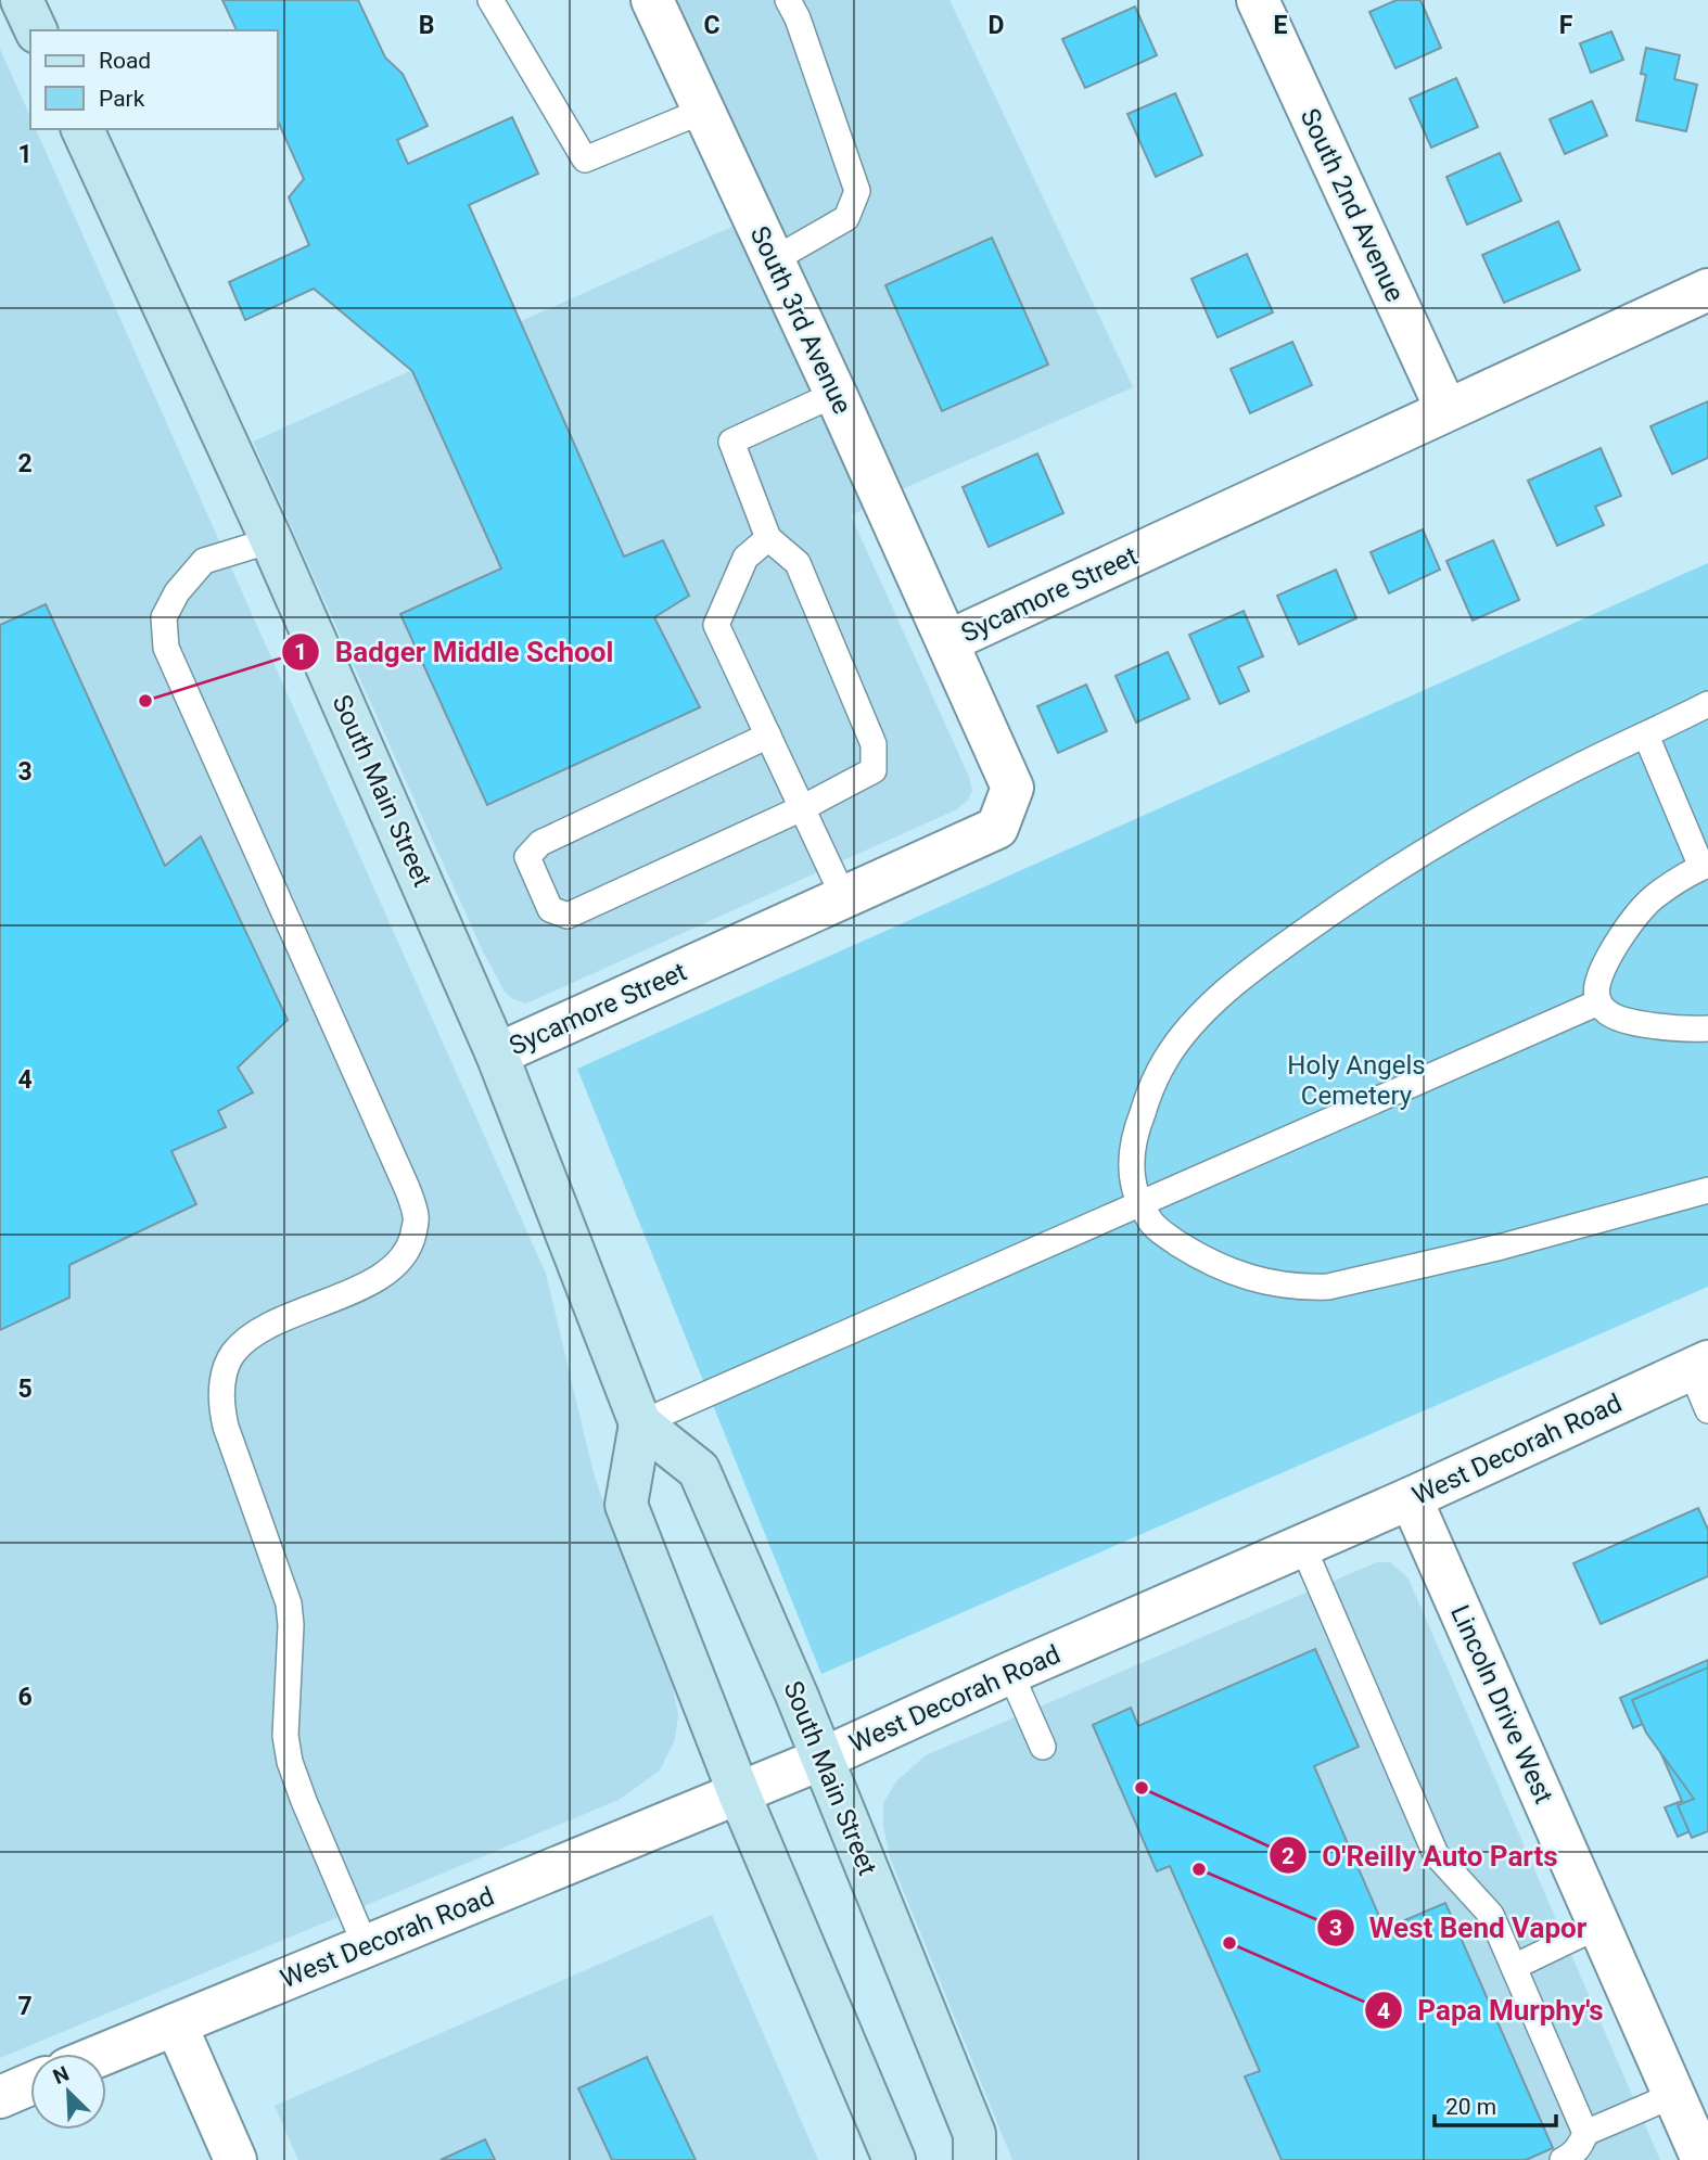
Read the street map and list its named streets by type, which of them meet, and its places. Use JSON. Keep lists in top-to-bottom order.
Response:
{
  "streets": {
    "main road": ["South Main Street"],
    "street": [
      "South 2nd Avenue",
      "South 3rd Avenue",
      "Sycamore Street",
      "West Decorah Road",
      "Lincoln Drive West"
    ]
  },
  "crossings": [
    ["South 2nd Avenue", "Sycamore Street"],
    ["South 3rd Avenue", "Sycamore Street"],
    ["Sycamore Street", "South Main Street"],
    ["South Main Street", "West Decorah Road"],
    ["West Decorah Road", "Lincoln Drive West"]
  ],
  "parks": ["Holy Angels Cemetery"],
  "places": [
    "Badger Middle School",
    "O'Reilly Auto Parts",
    "West Bend Vapor",
    "Papa Murphy's"
  ],
  "legend": ["Road", "Park"],
  "scale_bar": "20 m",
  "north": "top left",
  "grid": {
    "columns": [
      "B",
      "C",
      "D",
      "E",
      "F"
    ],
    "rows": [
      "1",
      "2",
      "3",
      "4",
      "5",
      "6",
      "7"
    ]
  }
}
